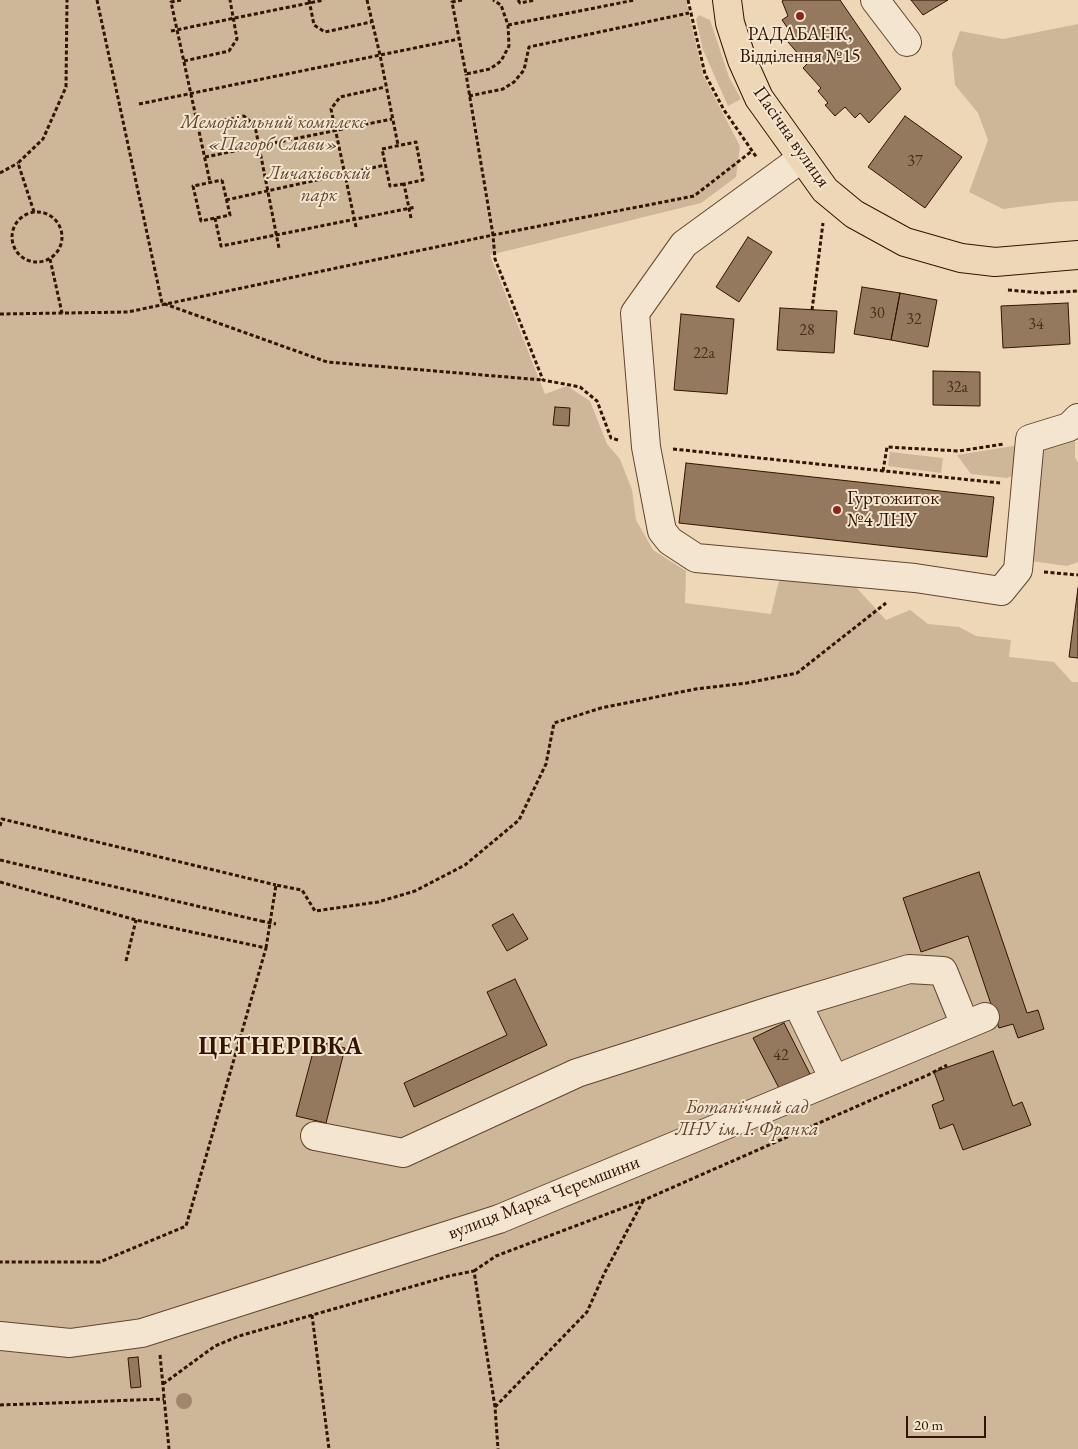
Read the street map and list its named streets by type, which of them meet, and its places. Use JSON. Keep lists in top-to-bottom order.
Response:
{
  "streets": {
    "main road": ["Пасічна вулиця"],
    "lane": ["вулиця Марка Черемшини"]
  },
  "districts": ["ЦЕТНЕРІВКА"],
  "parks": ["Меморіальний комплекс «Пагорб Слави»", "Личаківський парк", "Ботанічний сад ЛНУ ім. І. Франка"],
  "places": ["РАДАБАНК, Відділення №15", "Гуртожиток №4 ЛНУ"],
  "house_numbers": [
    "37",
    "30",
    "32",
    "34",
    "28",
    "22а",
    "32а",
    "42"
  ],
  "scale_bar": "20 m"
}
